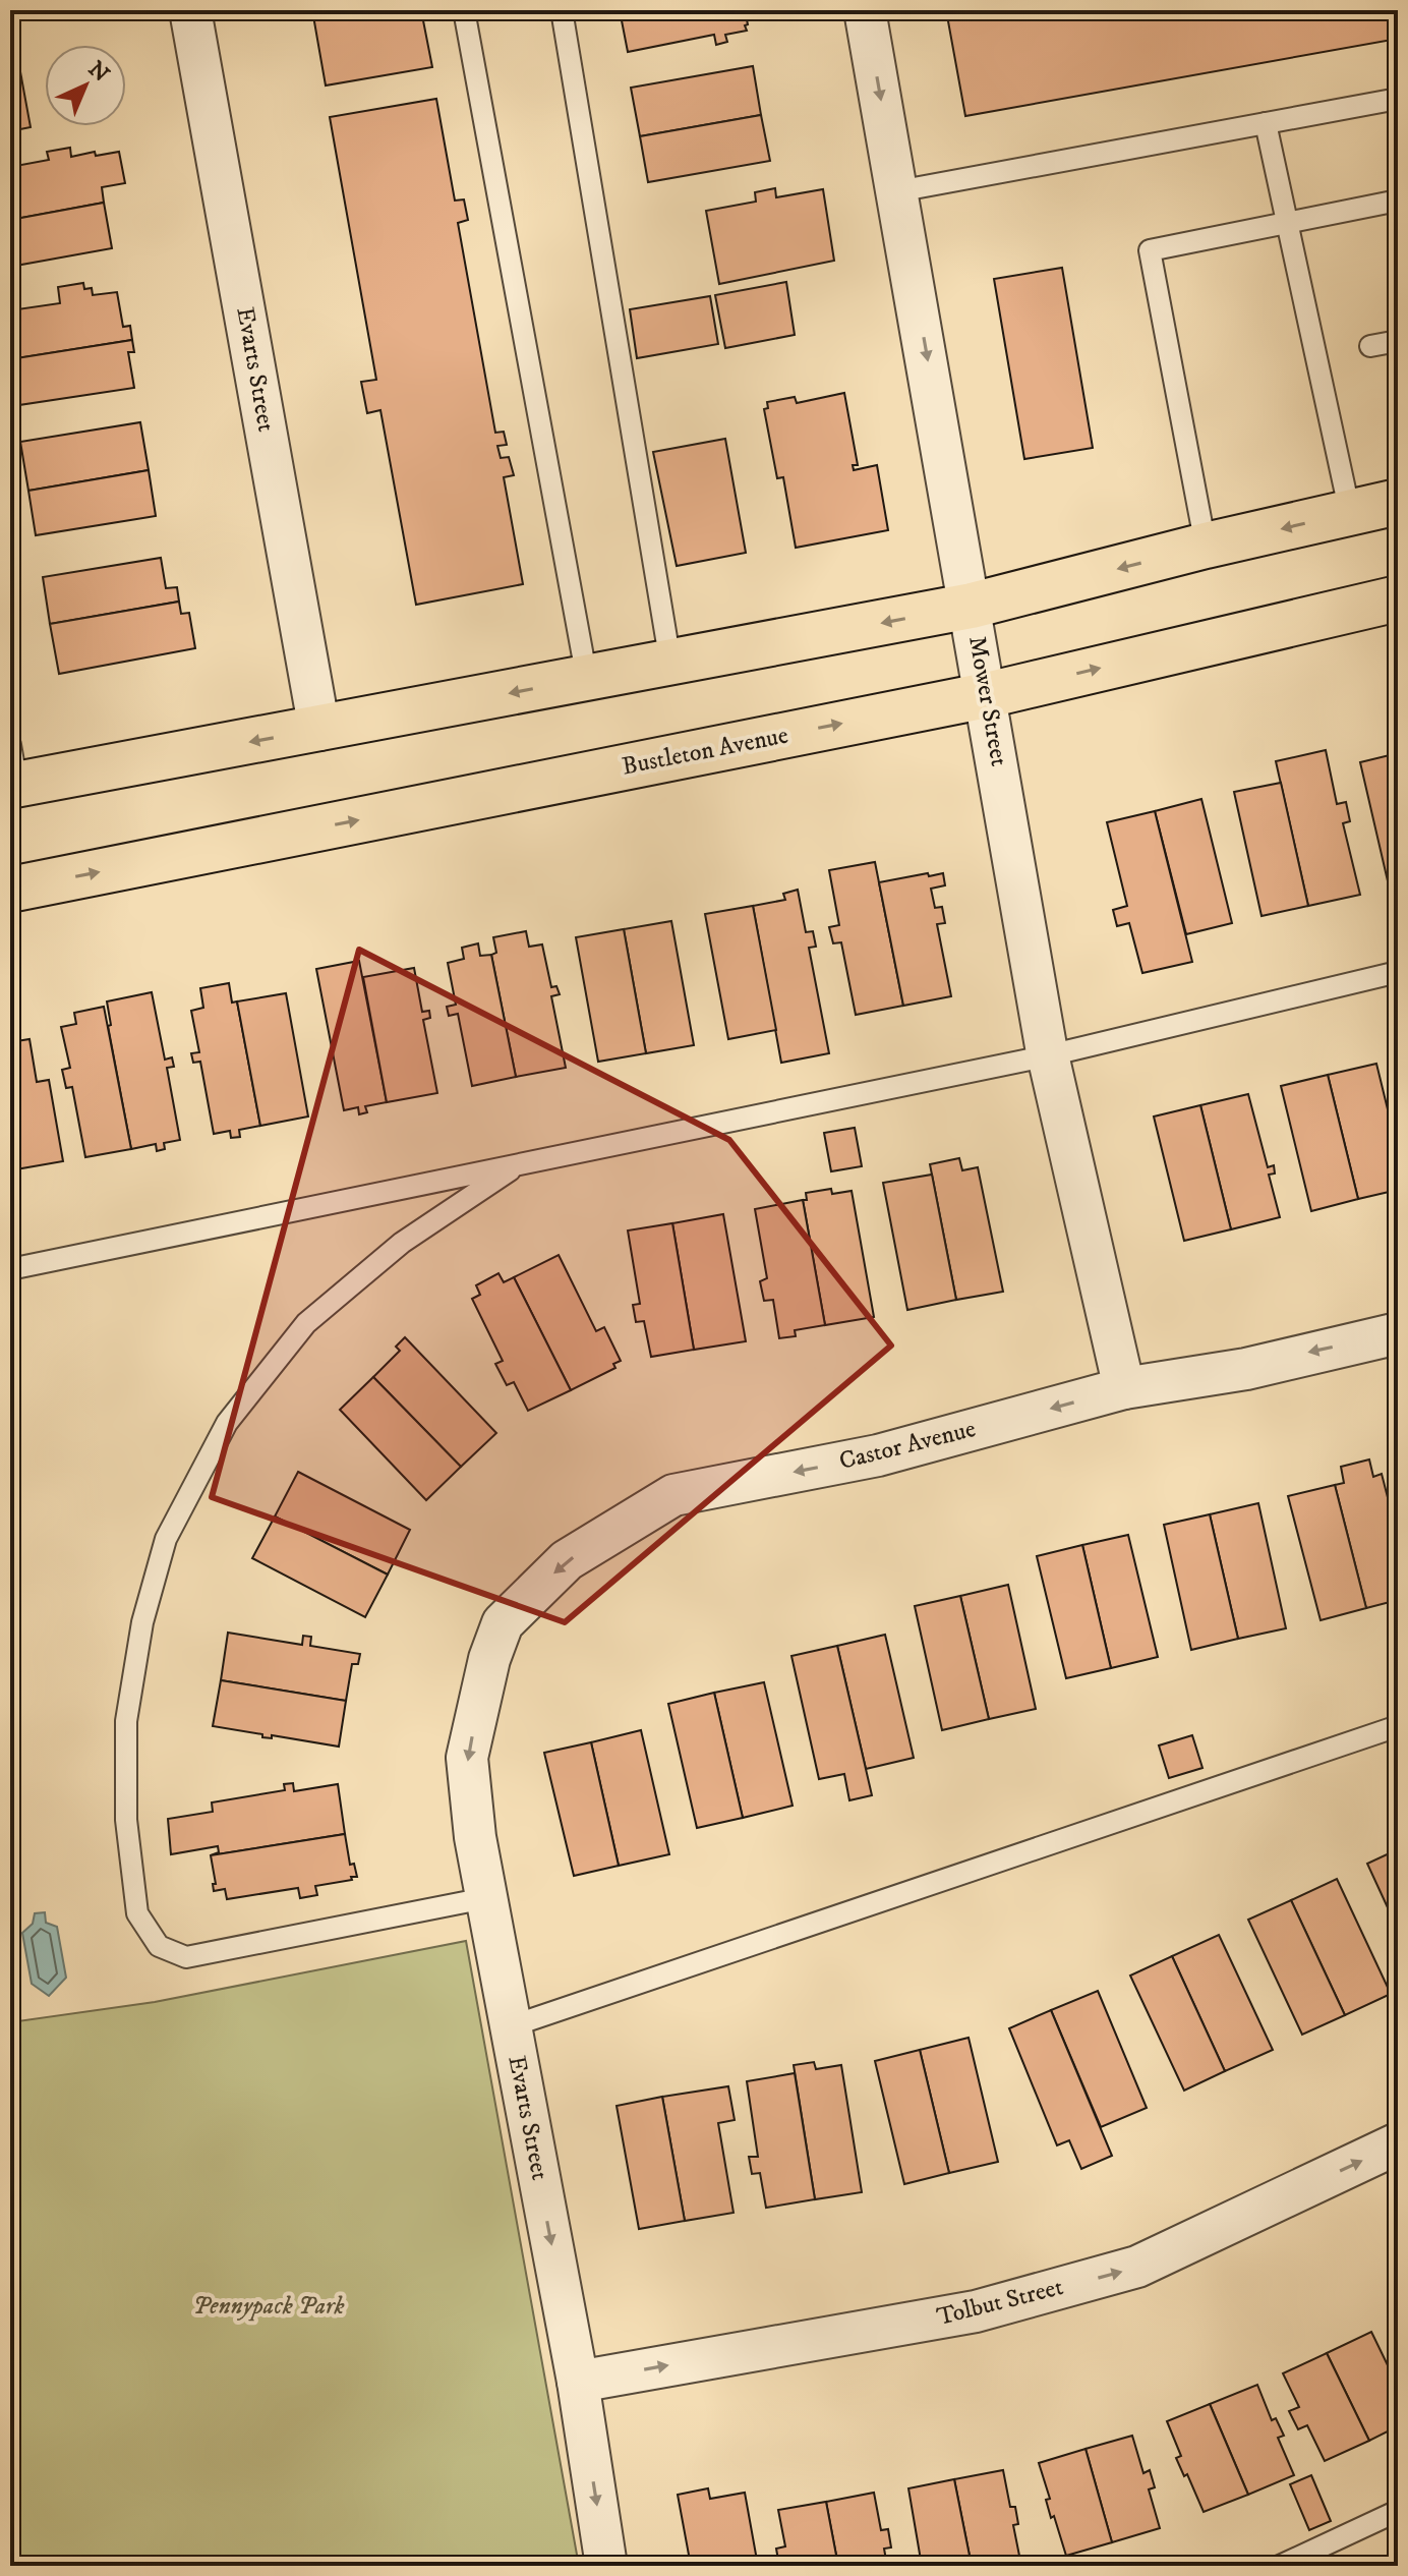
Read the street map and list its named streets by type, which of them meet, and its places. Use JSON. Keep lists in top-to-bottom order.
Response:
{
  "streets": {
    "main road": ["Bustleton Avenue"],
    "street": [
      "Evarts Street",
      "Mower Street",
      "Castor Avenue",
      "Tolbut Street"
    ]
  },
  "crossings": [
    ["Evarts Street", "Castor Avenue"],
    ["Evarts Street", "Tolbut Street"],
    ["Mower Street", "Bustleton Avenue"],
    ["Mower Street", "Castor Avenue"]
  ],
  "one_way": [
    "Evarts Street",
    "Mower Street",
    "Castor Avenue",
    "Tolbut Street"
  ],
  "parks": ["Pennypack Park"],
  "north": "top right"
}
